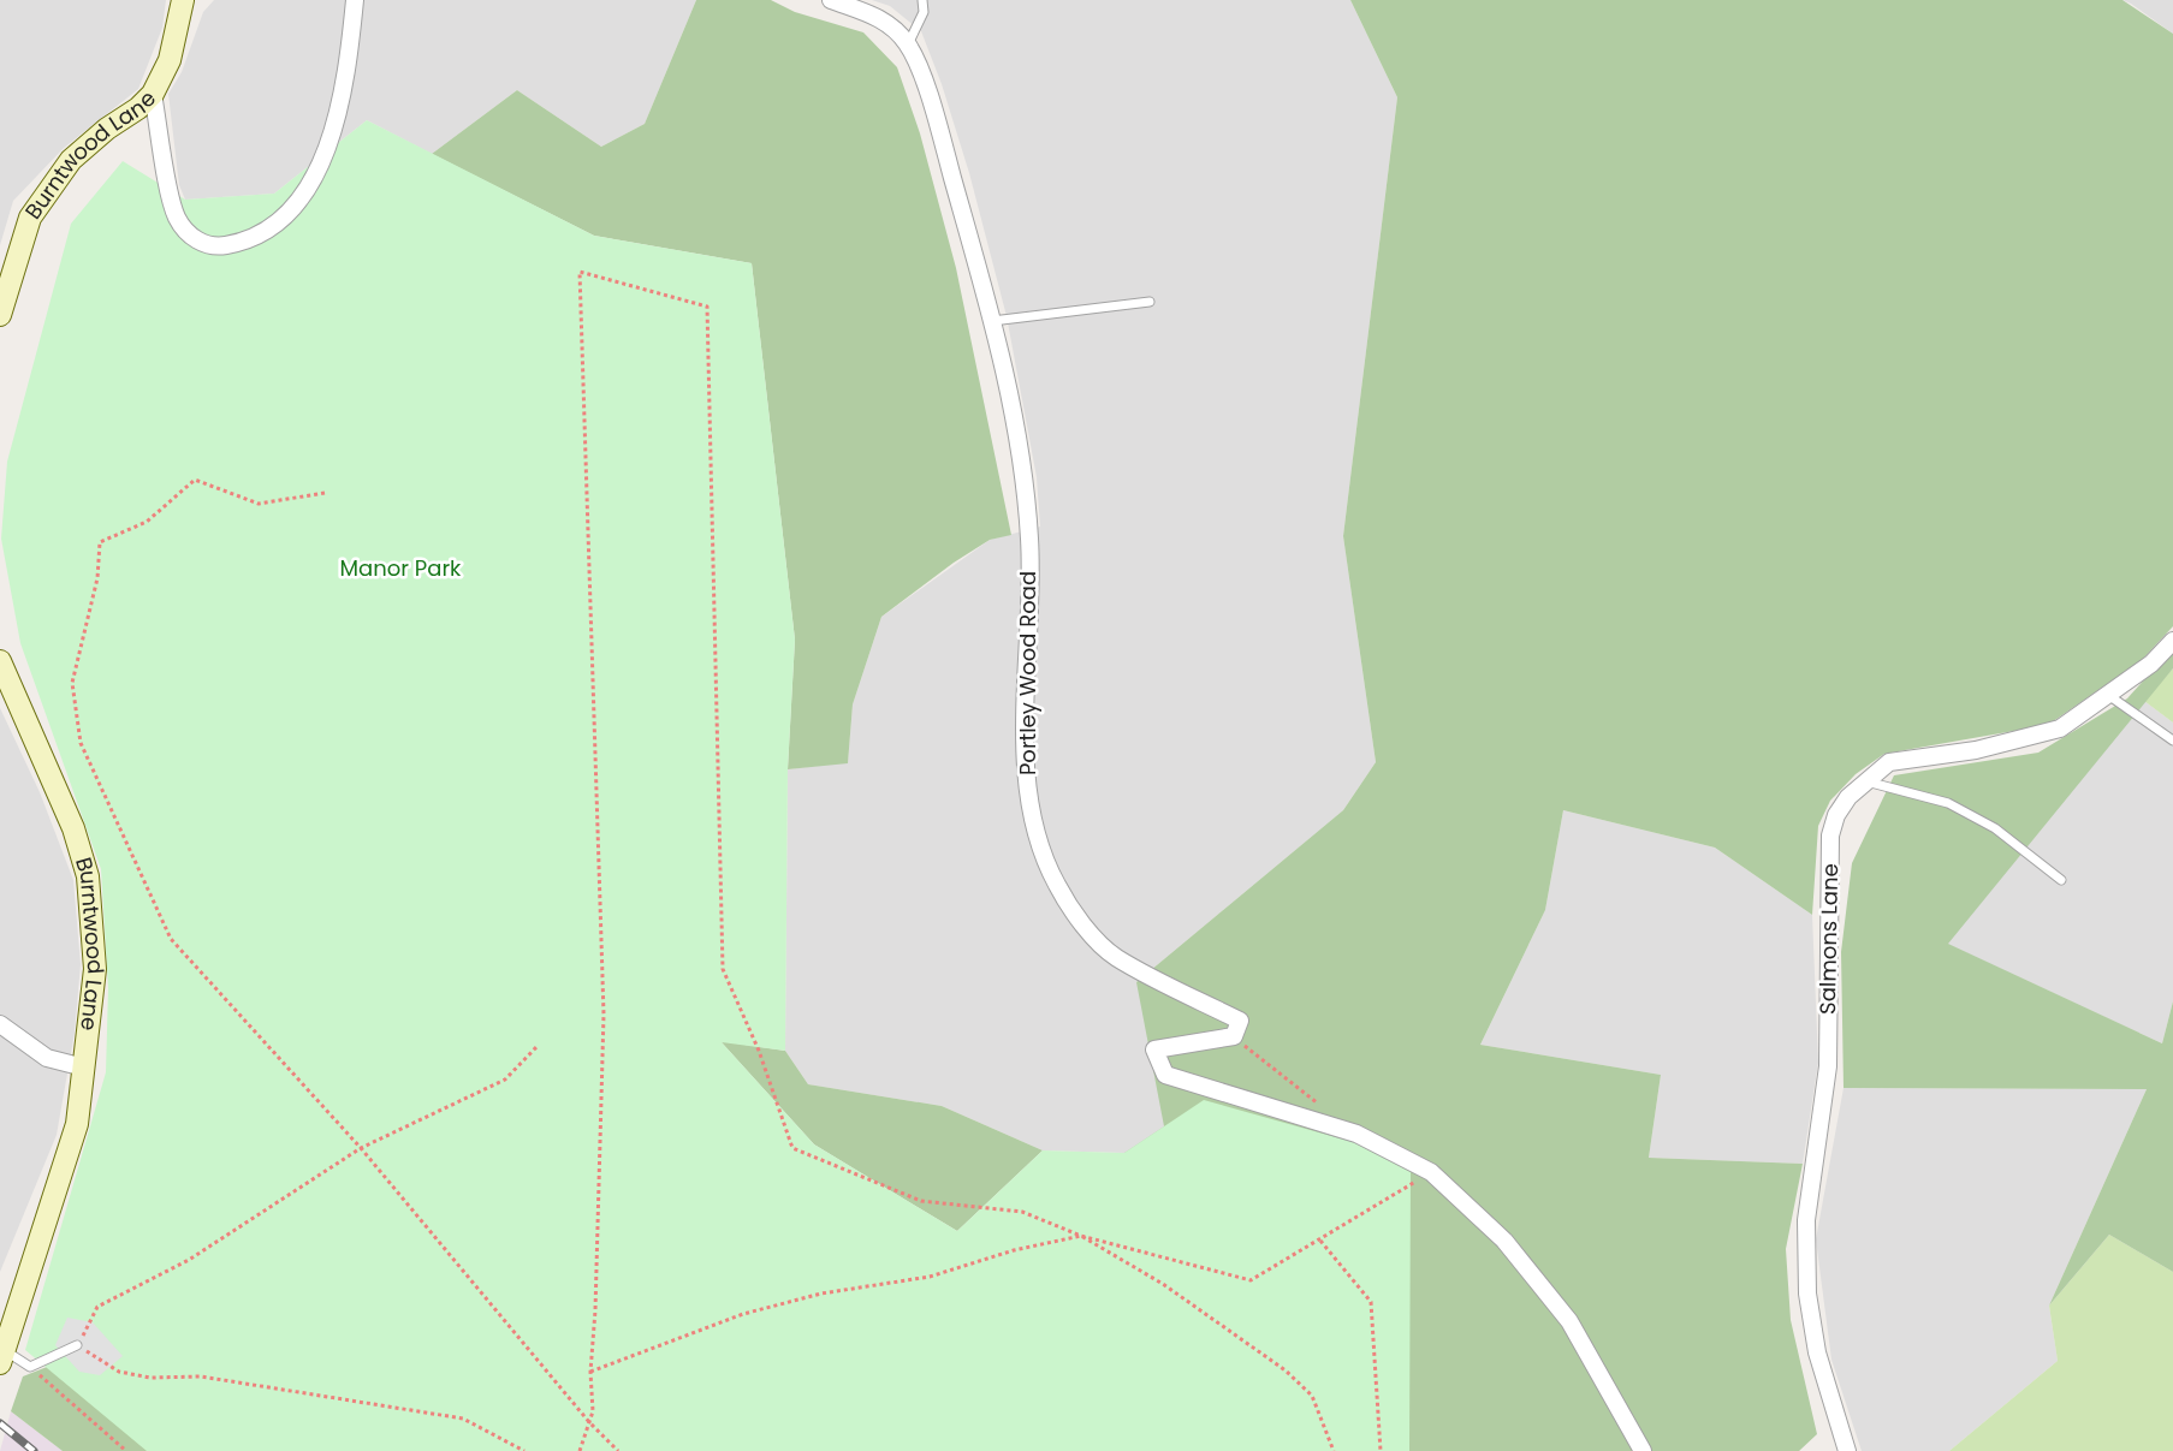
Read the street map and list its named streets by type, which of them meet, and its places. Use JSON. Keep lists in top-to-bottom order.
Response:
{
  "streets": {
    "street": ["Burntwood Lane", "Portley Wood Road", "Salmons Lane"]
  },
  "parks": ["Manor Park"]
}
